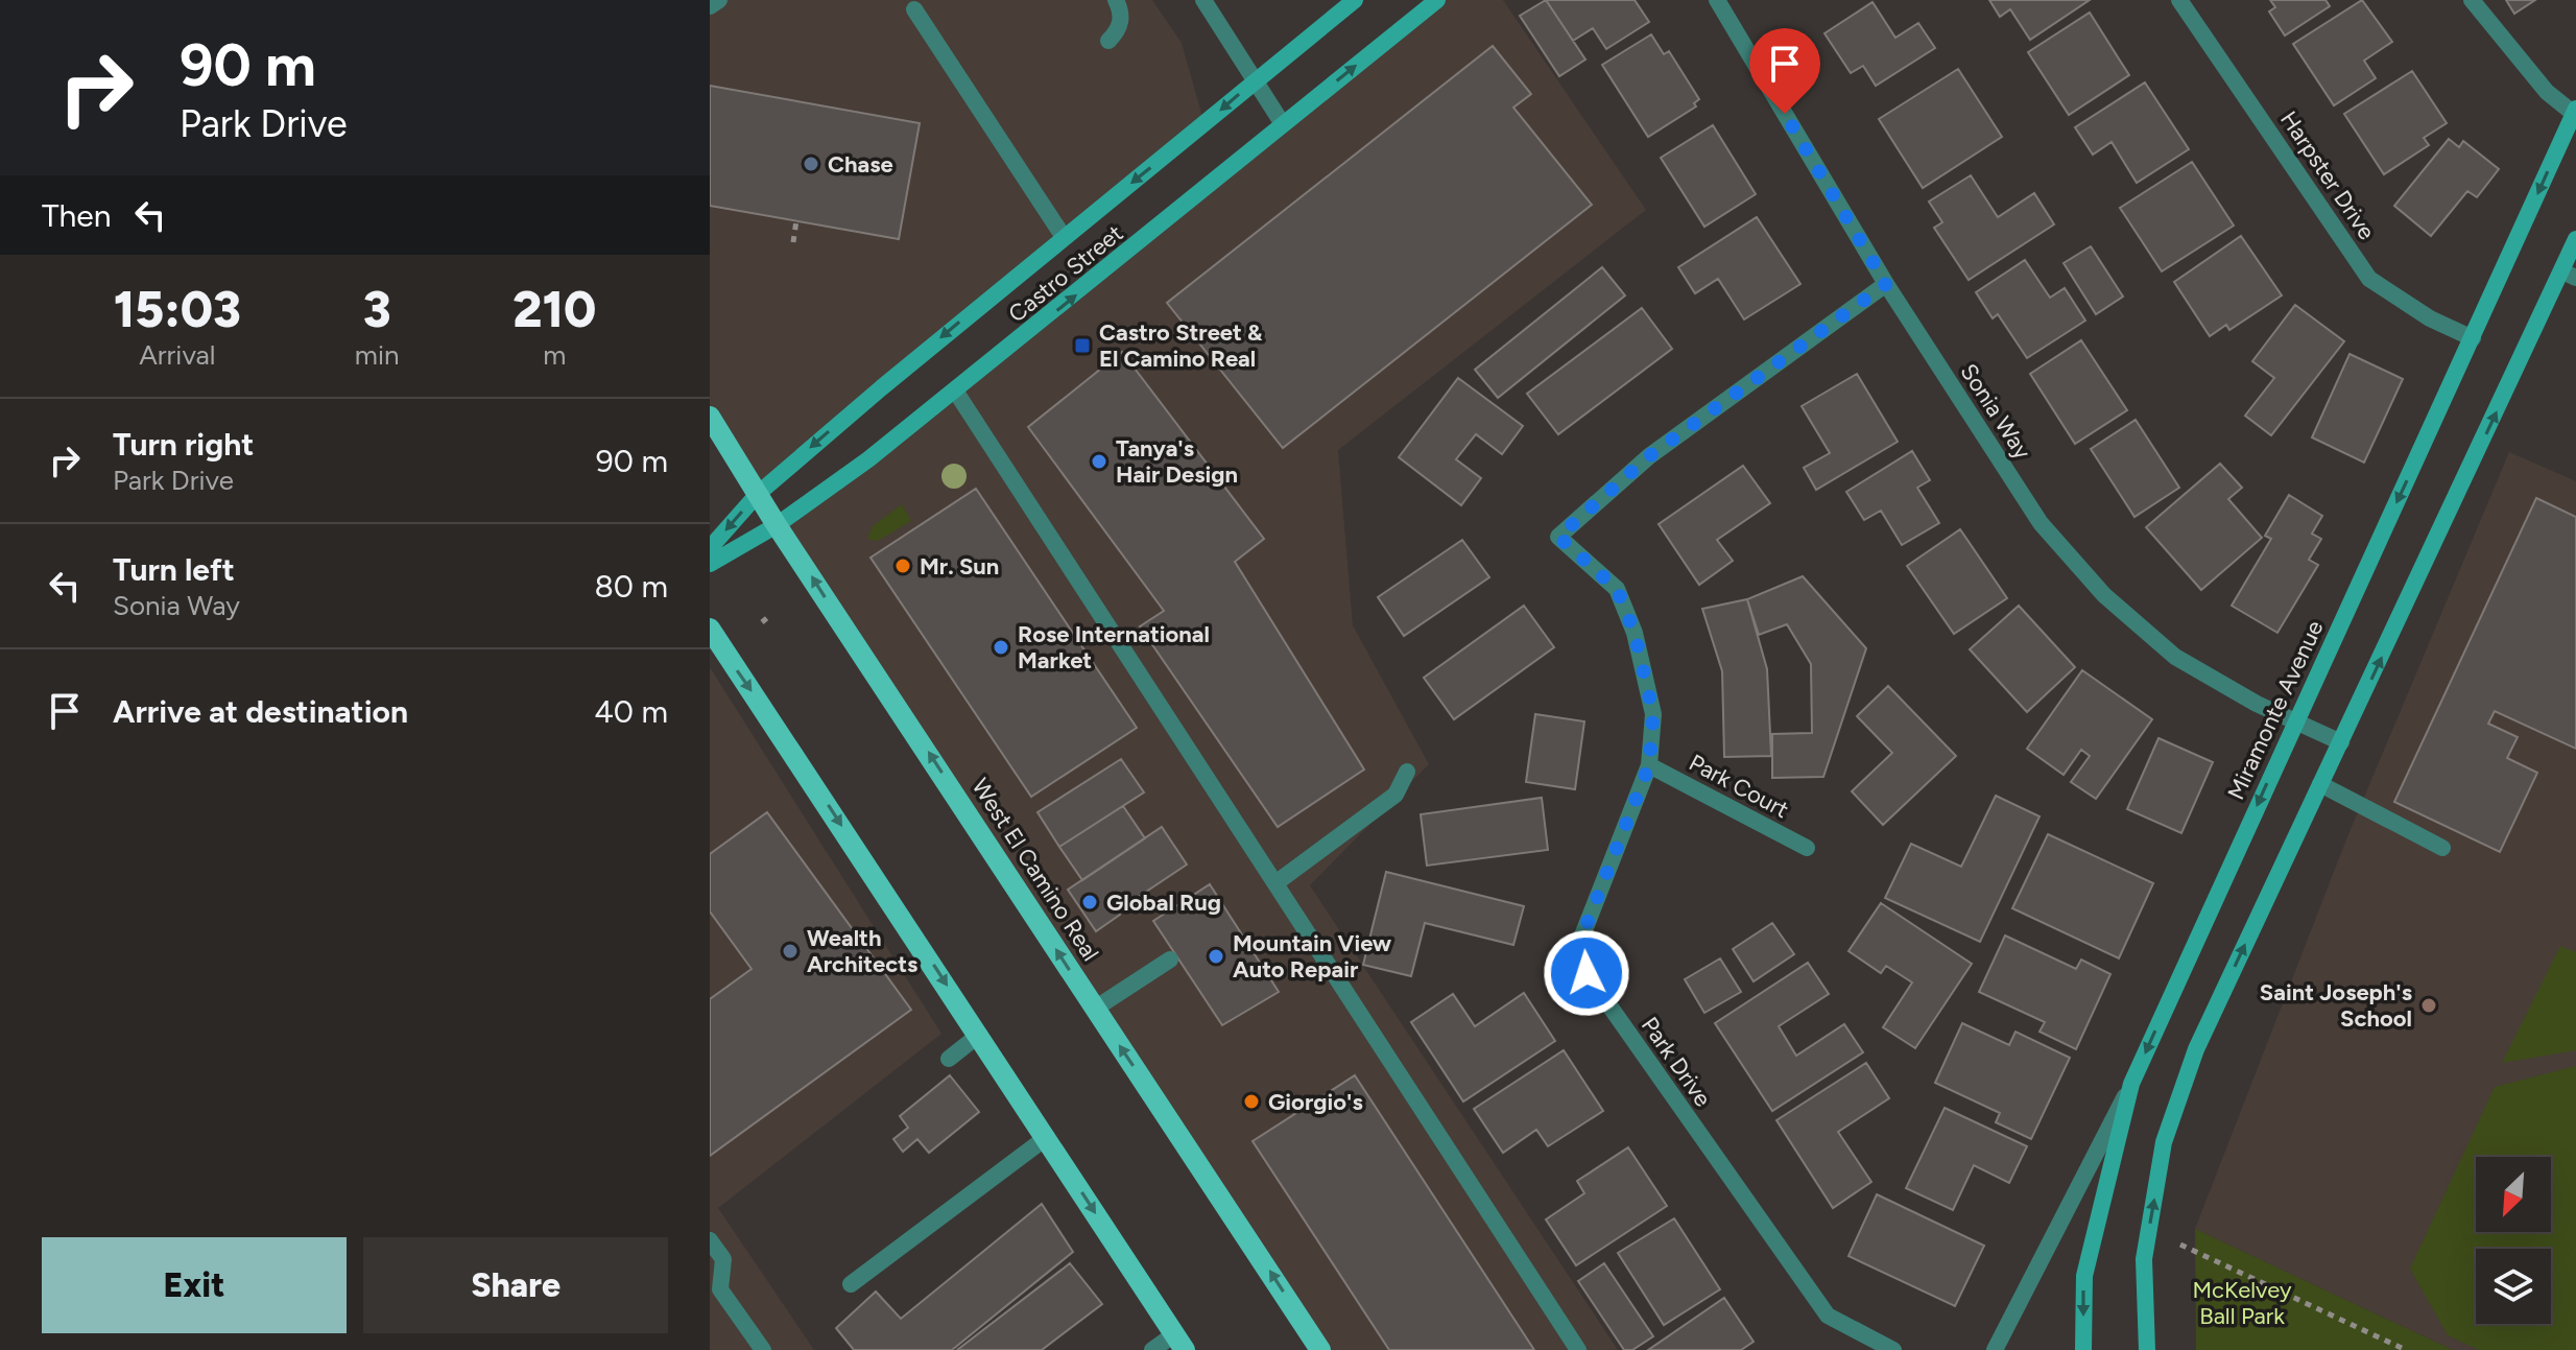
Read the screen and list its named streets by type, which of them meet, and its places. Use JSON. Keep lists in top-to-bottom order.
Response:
{
  "streets": {
    "main road": ["Castro Street", "Miramonte Avenue", "West El Camino Real"],
    "street": [
      "Harpster Drive",
      "Sonia Way",
      "Park Court",
      "Park Drive"
    ]
  },
  "crossings": [
    ["Harpster Drive", "Miramonte Avenue"],
    ["Castro Street", "West El Camino Real"],
    ["Sonia Way", "Miramonte Avenue"],
    ["Sonia Way", "Park Drive"],
    ["Park Court", "Park Drive"]
  ],
  "parks": ["McKelvey Ball Park"],
  "places": {
    "other": [
      "Chase",
      "Tanya's Hair Design",
      "Mr. Sun",
      "Rose International Market",
      "Global Rug",
      "Wealth Architects",
      "Mountain View Auto Repair",
      "Saint Joseph's School",
      "Giorgio's"
    ],
    "transit": ["Castro Street & El Camino Real"]
  },
  "north": "bottom left",
  "page": {
    "turn": ["90 m", "Park Drive"],
    "then": "Then",
    "eta": [
      "15:03",
      "Arrival",
      "3",
      "min",
      "210",
      "m"
    ],
    "list": [
      {
        "name": "Turn right",
        "note": "Park Drive",
        "value": "90 m"
      },
      {
        "name": "Turn left",
        "note": "Sonia Way",
        "value": "80 m"
      },
      {
        "name": "Arrive at destination",
        "value": "40 m"
      }
    ],
    "buttons": ["Exit", "Share"]
  }
}
